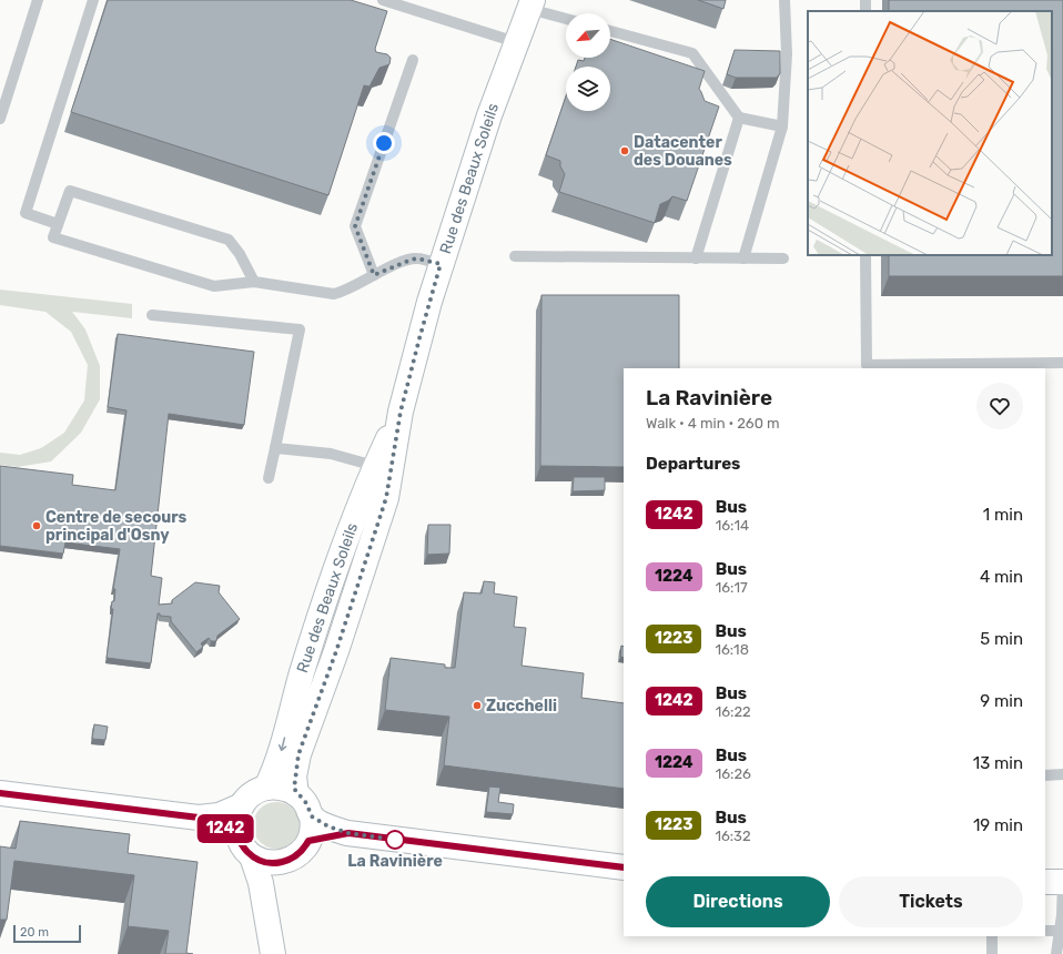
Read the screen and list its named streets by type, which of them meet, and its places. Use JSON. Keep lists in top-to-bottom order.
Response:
{
  "streets": {
    "main road": ["Rue des Beaux Soleils"]
  },
  "places": [
    "Datacenter des Douanes",
    "Centre de secours principal d'Osny",
    "Zucchelli",
    "La Ravinière"
  ],
  "lines": ["bus line 1242"],
  "scale_bar": "20 m",
  "north": "bottom left",
  "page": {
    "on_map": "1242",
    "heading": [
      ["La Ravinière", "Walk · 4 min · 260 m"],
      "Departures"
    ],
    "list": [
      {
        "mark": "1242",
        "name": "Bus",
        "note": "16:14",
        "value": "1 min"
      },
      {
        "mark": "1224",
        "name": "Bus",
        "note": "16:17",
        "value": "4 min"
      },
      {
        "mark": "1223",
        "name": "Bus",
        "note": "16:18",
        "value": "5 min"
      },
      {
        "mark": "1242",
        "name": "Bus",
        "note": "16:22",
        "value": "9 min"
      },
      {
        "mark": "1224",
        "name": "Bus",
        "note": "16:26",
        "value": "13 min"
      },
      {
        "mark": "1223",
        "name": "Bus",
        "note": "16:32",
        "value": "19 min"
      }
    ],
    "buttons": ["Directions", "Tickets"],
    "scale": "20 m"
  }
}
